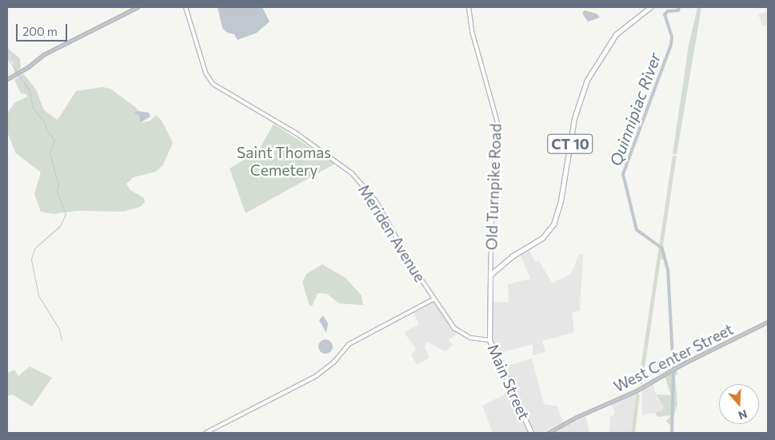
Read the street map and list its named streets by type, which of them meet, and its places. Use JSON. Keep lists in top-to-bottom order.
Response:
{
  "streets": {
    "highway": ["CT 10", "Main Street"],
    "main road": ["Old Turnpike Road", "Meriden Avenue"],
    "street": ["West Center Street"]
  },
  "crossings": [
    ["CT 10", "Old Turnpike Road"],
    ["CT 10", "Main Street"],
    ["Old Turnpike Road", "Main Street"],
    ["Meriden Avenue", "Main Street"]
  ],
  "water": ["Quinnipiac River"],
  "parks": ["Saint Thomas Cemetery"],
  "scale_bar": "200 m",
  "north": "bottom"
}
